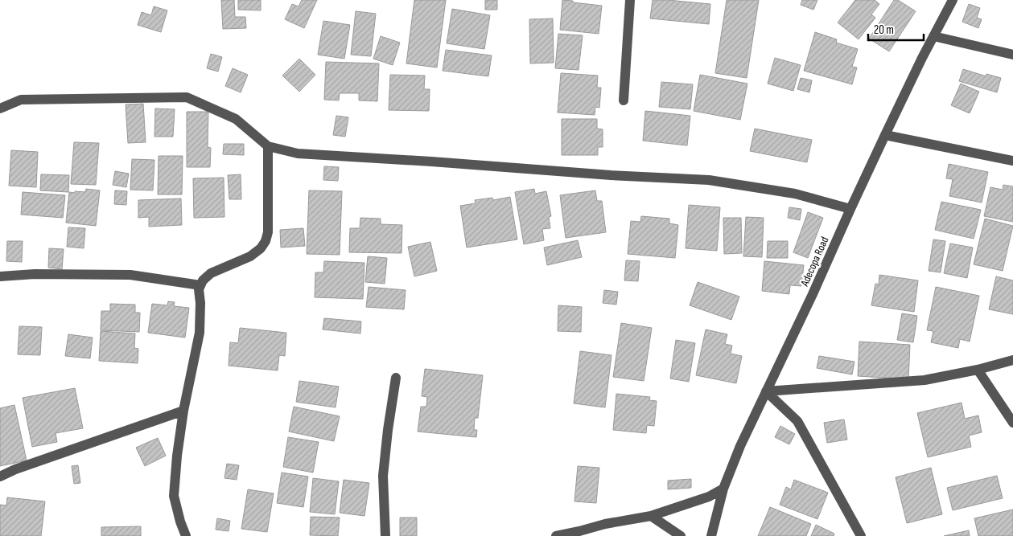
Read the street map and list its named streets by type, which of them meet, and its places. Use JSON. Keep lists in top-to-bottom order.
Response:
{
  "streets": {
    "street": ["Adecopa Road"]
  },
  "scale_bar": "20 m"
}
